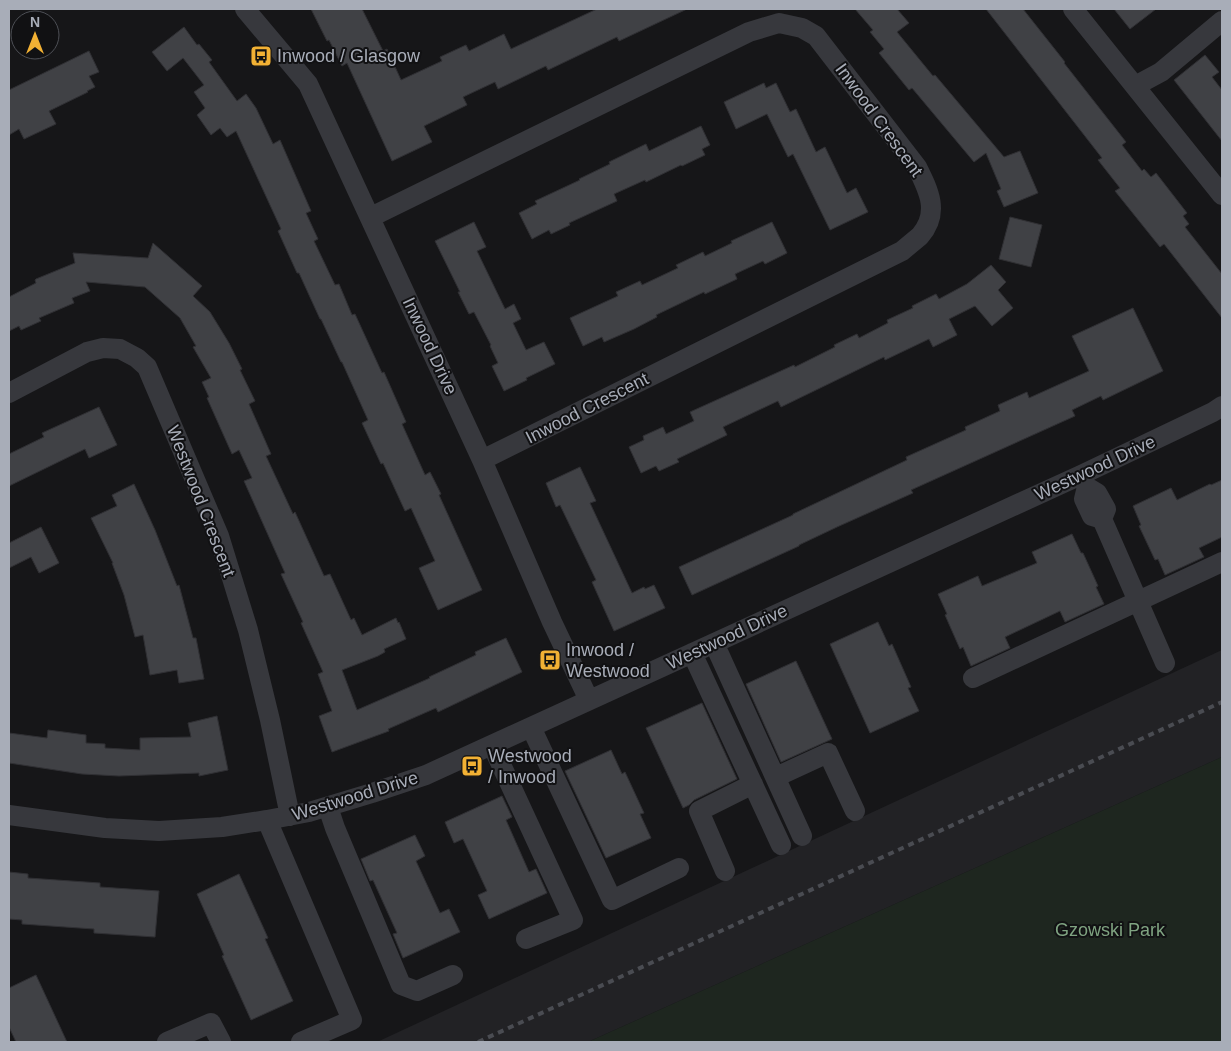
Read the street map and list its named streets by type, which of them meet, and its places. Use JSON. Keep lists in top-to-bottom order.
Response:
{
  "streets": {
    "street": [
      "Inwood Crescent",
      "Inwood Drive",
      "Westwood Drive",
      "Westwood Crescent"
    ]
  },
  "crossings": [
    ["Inwood Crescent", "Inwood Drive"],
    ["Inwood Drive", "Westwood Drive"],
    ["Westwood Drive", "Westwood Crescent"]
  ],
  "parks": ["Gzowski Park"],
  "places": {
    "bus stop": ["Inwood / Glasgow", "Inwood / Westwood", "Westwood / Inwood"]
  },
  "north": "top"
}
